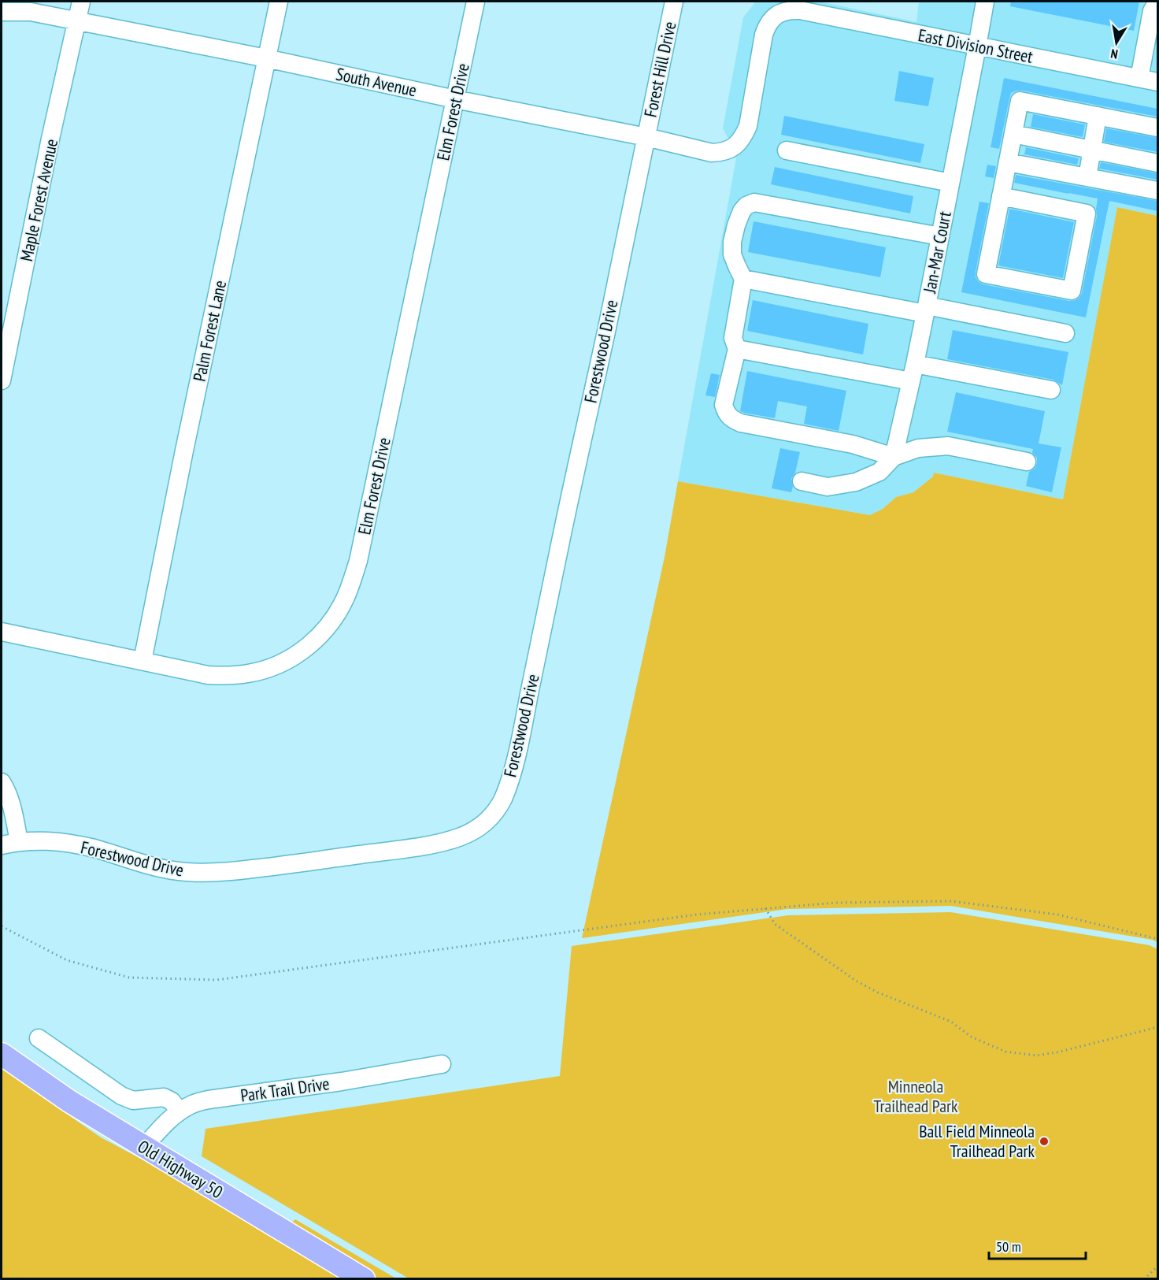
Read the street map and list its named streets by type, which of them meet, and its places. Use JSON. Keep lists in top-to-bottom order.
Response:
{
  "streets": {
    "main road": ["Old Highway 50"],
    "street": [
      "East Division Street",
      "Forest Hill Drive",
      "South Avenue",
      "Elm Forest Drive",
      "Maple Forest Avenue",
      "Jan-Mar Court",
      "Palm Forest Lane",
      "Forestwood Drive",
      "Park Trail Drive"
    ]
  },
  "crossings": [
    ["East Division Street", "South Avenue"],
    ["East Division Street", "Jan-Mar Court"],
    ["Forest Hill Drive", "South Avenue"],
    ["Forest Hill Drive", "Forestwood Drive"],
    ["South Avenue", "Elm Forest Drive"],
    ["South Avenue", "Maple Forest Avenue"],
    ["South Avenue", "Palm Forest Lane"],
    ["South Avenue", "Forestwood Drive"],
    ["Elm Forest Drive", "Palm Forest Lane"],
    ["Park Trail Drive", "Old Highway 50"]
  ],
  "parks": ["Minneola Trailhead Park"],
  "places": ["Ball Field Minneola Trailhead Park"],
  "scale_bar": "50 m",
  "north": "bottom"
}
